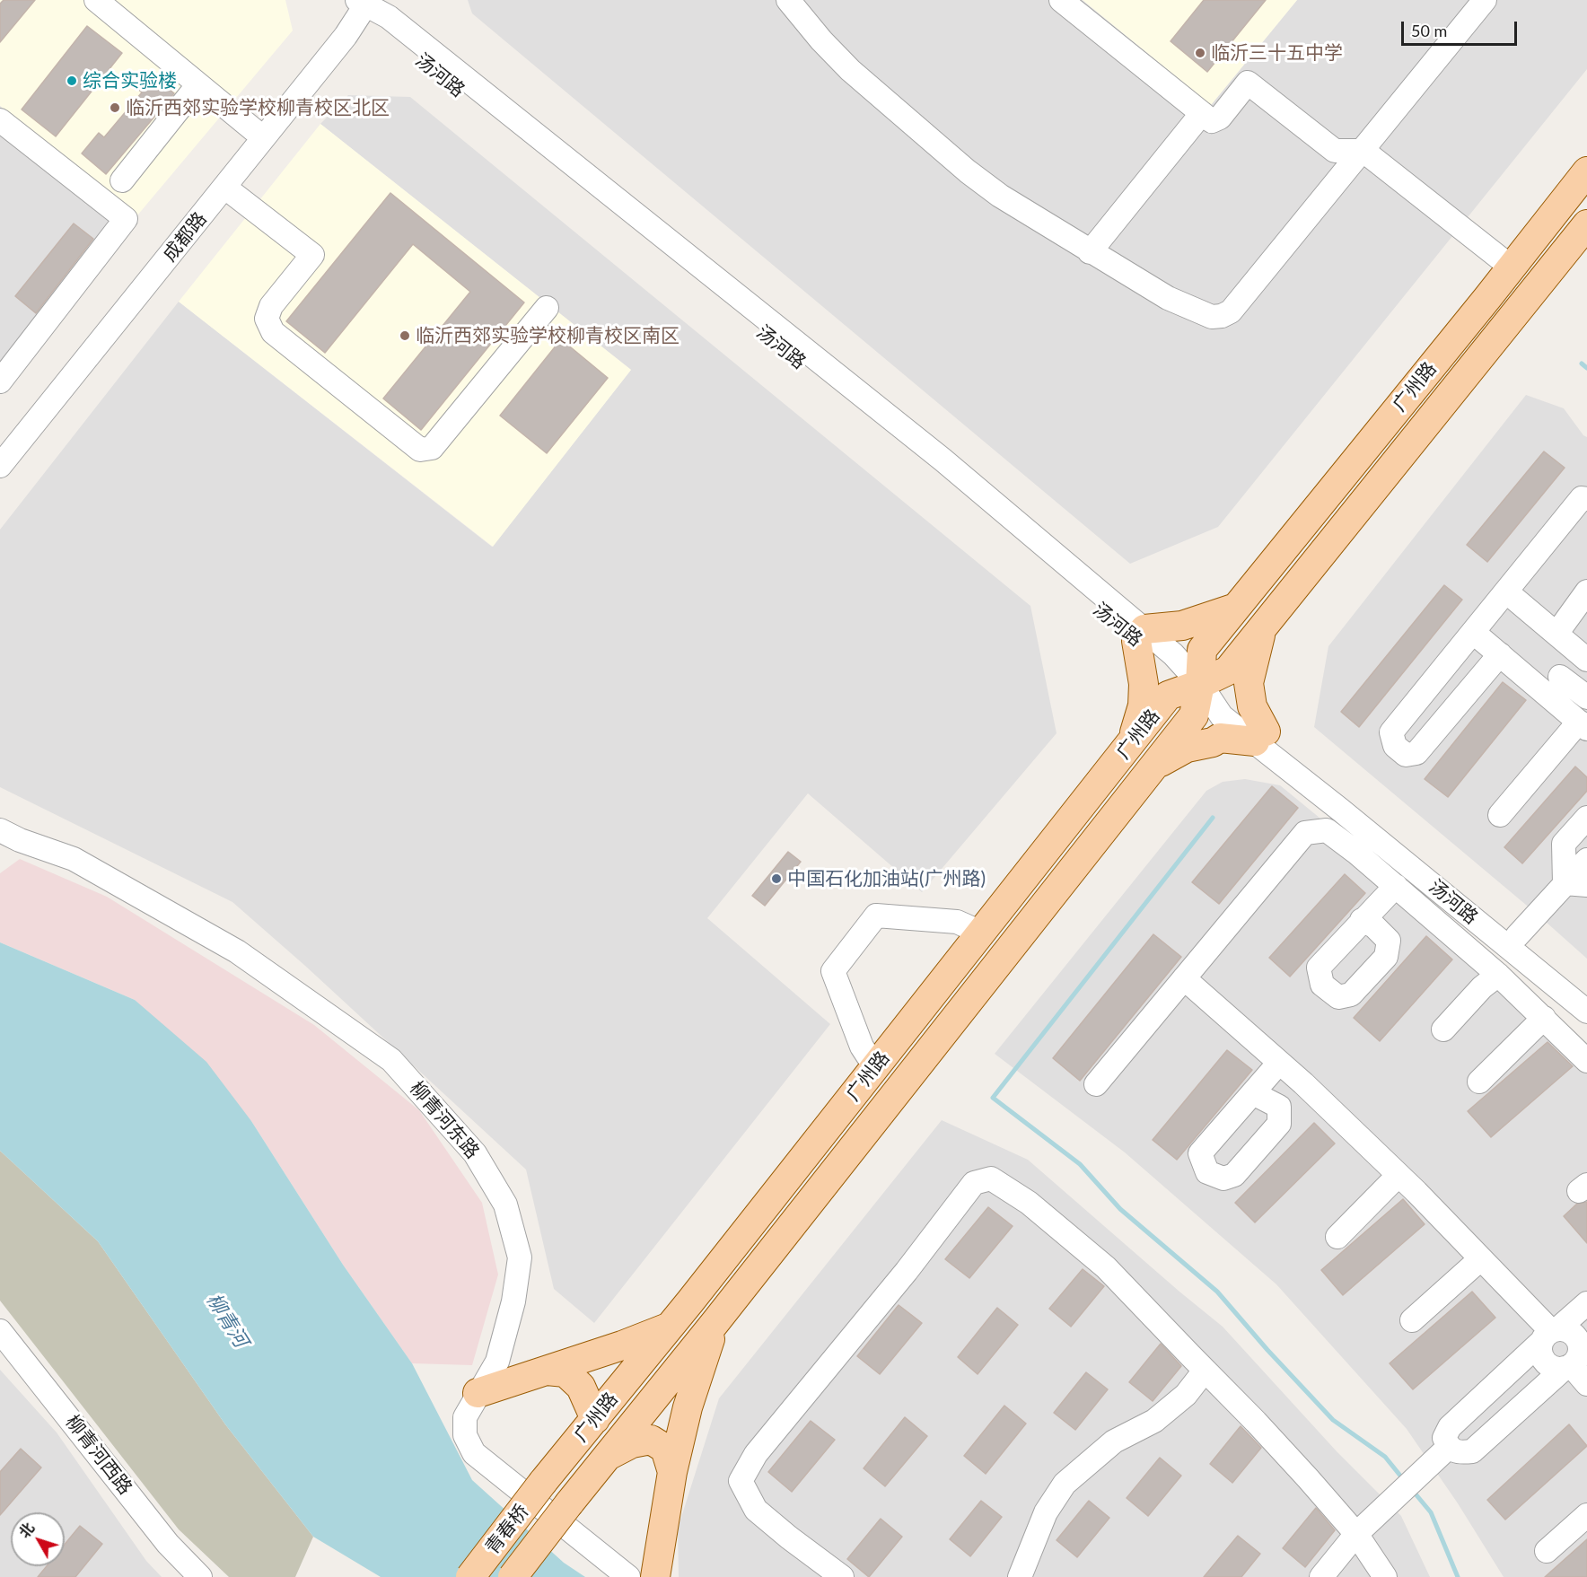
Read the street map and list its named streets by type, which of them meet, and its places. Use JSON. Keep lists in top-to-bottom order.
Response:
{
  "streets": {
    "main road": ["广州路", "青春桥"],
    "street": [
      "汤河路",
      "成都路",
      "柳青河东路",
      "柳青河西路"
    ]
  },
  "crossings": [
    ["汤河路", "成都路"],
    ["汤河路", "广州路"],
    ["广州路", "青春桥"]
  ],
  "water": ["柳青河"],
  "places": [
    "临沂三十五中学",
    "综合实验楼",
    "临沂西郊实验学校柳青校区北区",
    "临沂西郊实验学校柳青校区南区",
    "中国石化加油站(广州路)"
  ],
  "scale_bar": "50 m",
  "north": "top left"
}
